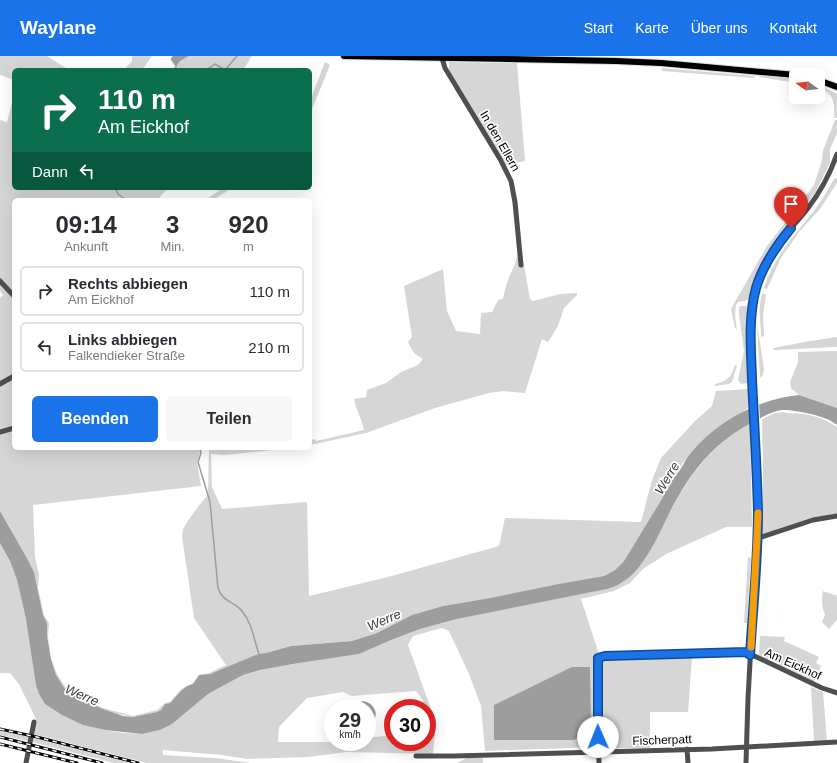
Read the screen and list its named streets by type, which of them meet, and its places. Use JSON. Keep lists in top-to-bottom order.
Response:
{
  "streets": {
    "street": ["In den Ellern", "Am Eickhof", "Fischerpatt"]
  },
  "crossings": [
    ["Am Eickhof", "Fischerpatt"]
  ],
  "water": ["Werre"],
  "north": "left",
  "page": {
    "header": "Waylane",
    "nav": [
      "Start",
      "Karte",
      "Über uns",
      "Kontakt"
    ],
    "turn": ["110 m", "Am Eickhof"],
    "then": "Dann",
    "eta": [
      "09:14",
      "Ankunft",
      "3",
      "Min.",
      "920",
      "m"
    ],
    "list": [
      {
        "name": "Rechts abbiegen",
        "note": "Am Eickhof",
        "value": "110 m"
      },
      {
        "name": "Links abbiegen",
        "note": "Falkendieker Straße",
        "value": "210 m"
      }
    ],
    "buttons": ["Beenden", "Teilen"],
    "speed": "29 km/h",
    "limit": "30"
  }
}
